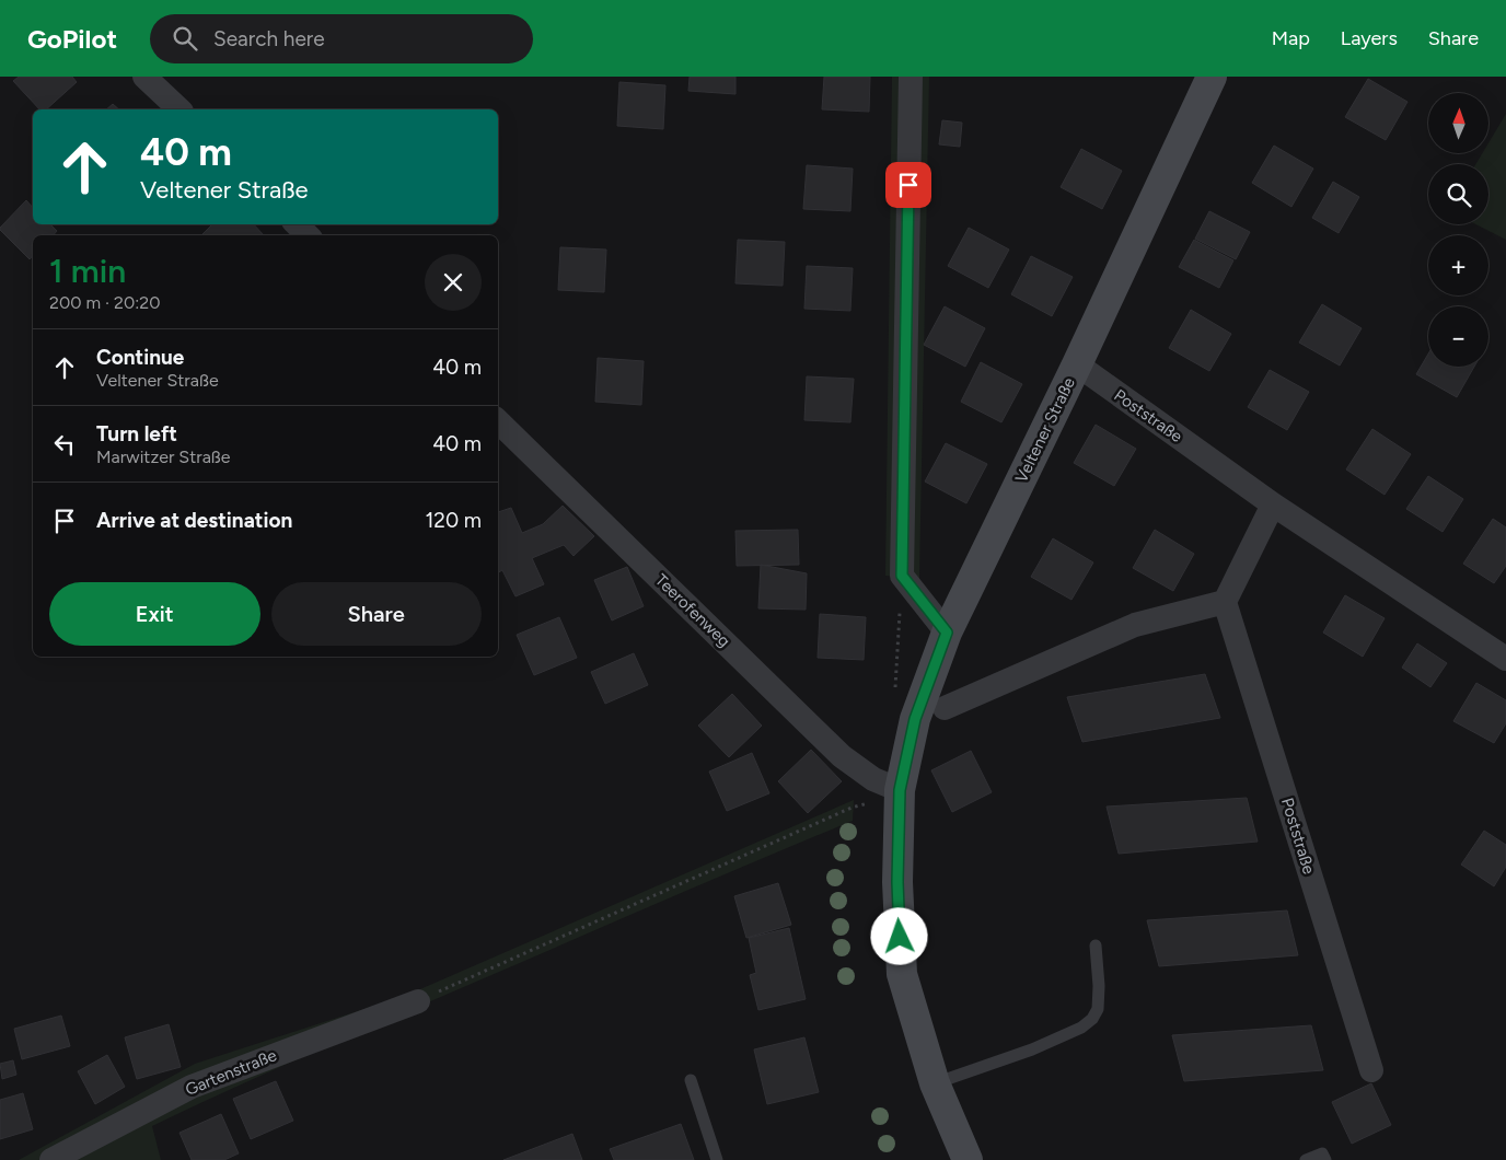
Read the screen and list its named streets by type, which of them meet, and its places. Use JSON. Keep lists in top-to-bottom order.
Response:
{
  "streets": {
    "main road": ["Veltener Straße"],
    "street": ["Poststraße", "Teerofenweg", "Gartenstraße"]
  },
  "crossings": [
    ["Poststraße", "Veltener Straße"],
    ["Veltener Straße", "Teerofenweg"]
  ],
  "north": "top",
  "page": {
    "header": "GoPilot",
    "search": "Search here",
    "nav": ["Map", "Layers", "Share"],
    "map_buttons": ["+", "−"],
    "turn": ["40 m", "Veltener Straße"],
    "heading": ["1 min", "200 m · 20:20"],
    "list": [
      {
        "name": "Continue",
        "note": "Veltener Straße",
        "value": "40 m"
      },
      {
        "name": "Turn left",
        "note": "Marwitzer Straße",
        "value": "40 m"
      },
      {
        "name": "Arrive at destination",
        "value": "120 m"
      }
    ],
    "buttons": ["Exit", "Share"]
  }
}
